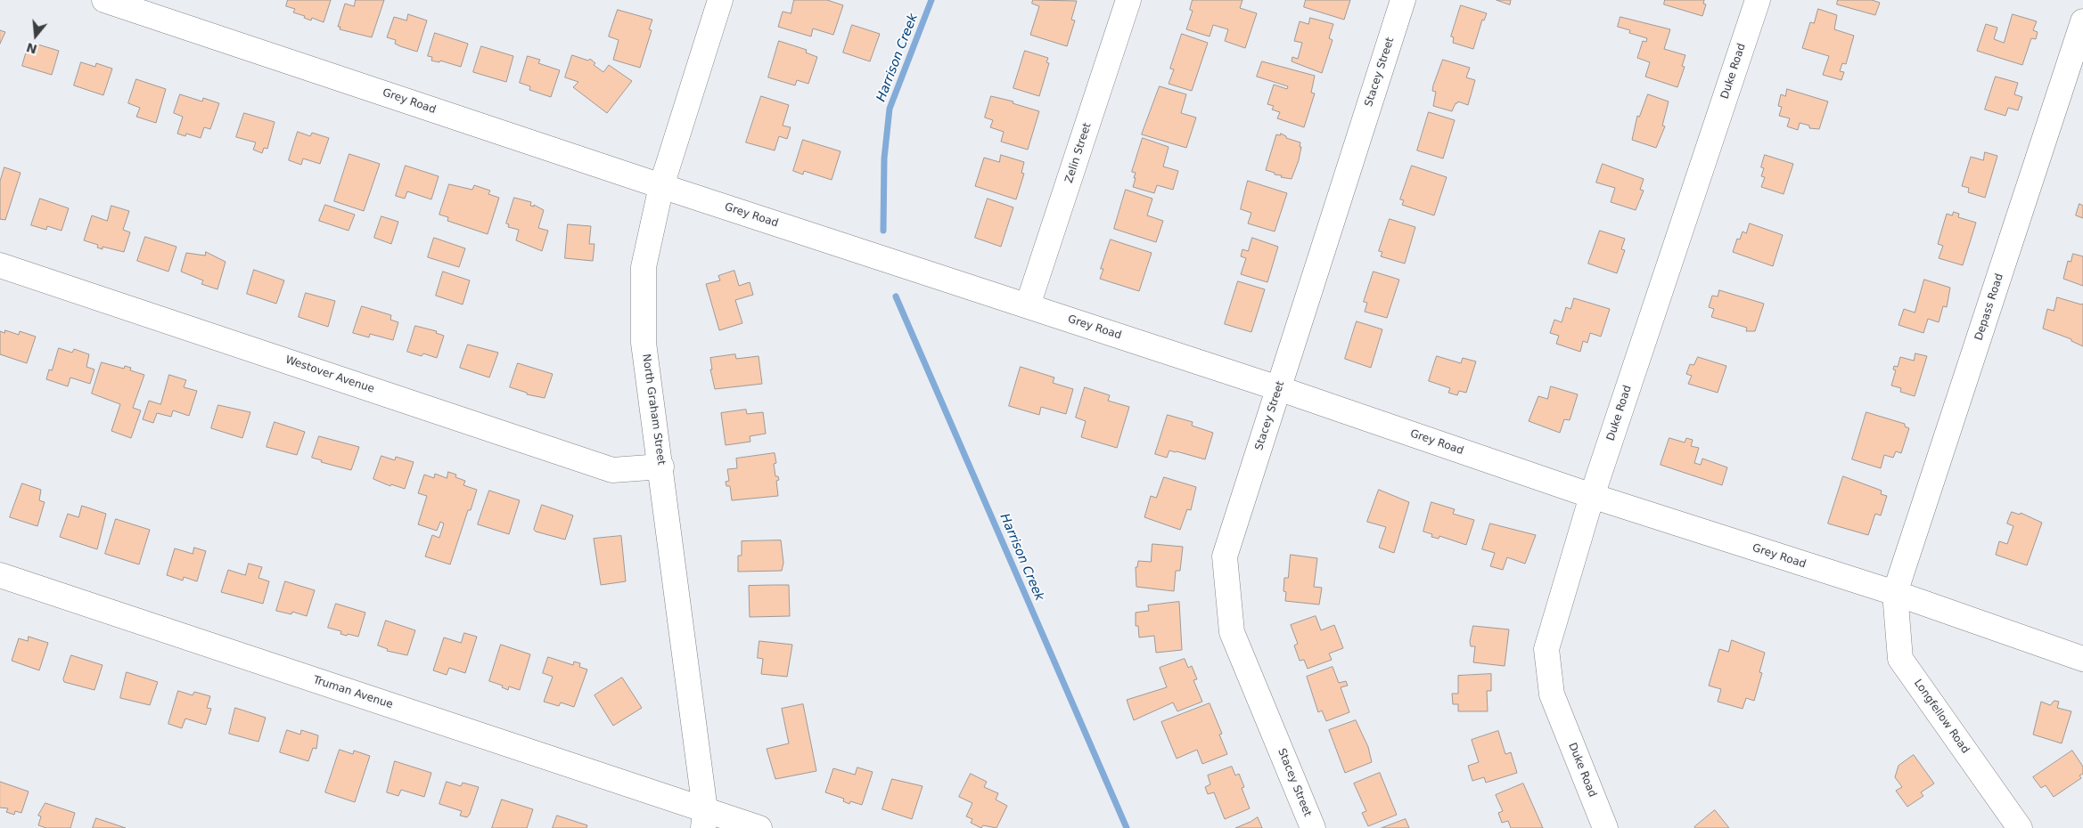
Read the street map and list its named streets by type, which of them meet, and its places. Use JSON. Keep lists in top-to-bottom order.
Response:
{
  "streets": {
    "street": [
      "Duke Road",
      "Stacey Street",
      "Grey Road",
      "Zelin Street",
      "Depass Road",
      "Westover Avenue",
      "North Graham Street",
      "Truman Avenue",
      "Longfellow Road"
    ]
  },
  "crossings": [
    ["Duke Road", "Grey Road"],
    ["Stacey Street", "Grey Road"],
    ["Grey Road", "Zelin Street"],
    ["Grey Road", "Depass Road"],
    ["Grey Road", "North Graham Street"],
    ["Grey Road", "Longfellow Road"],
    ["Depass Road", "Longfellow Road"],
    ["Westover Avenue", "North Graham Street"],
    ["North Graham Street", "Truman Avenue"]
  ],
  "water": ["Harrison Creek"],
  "north": "bottom"
}
